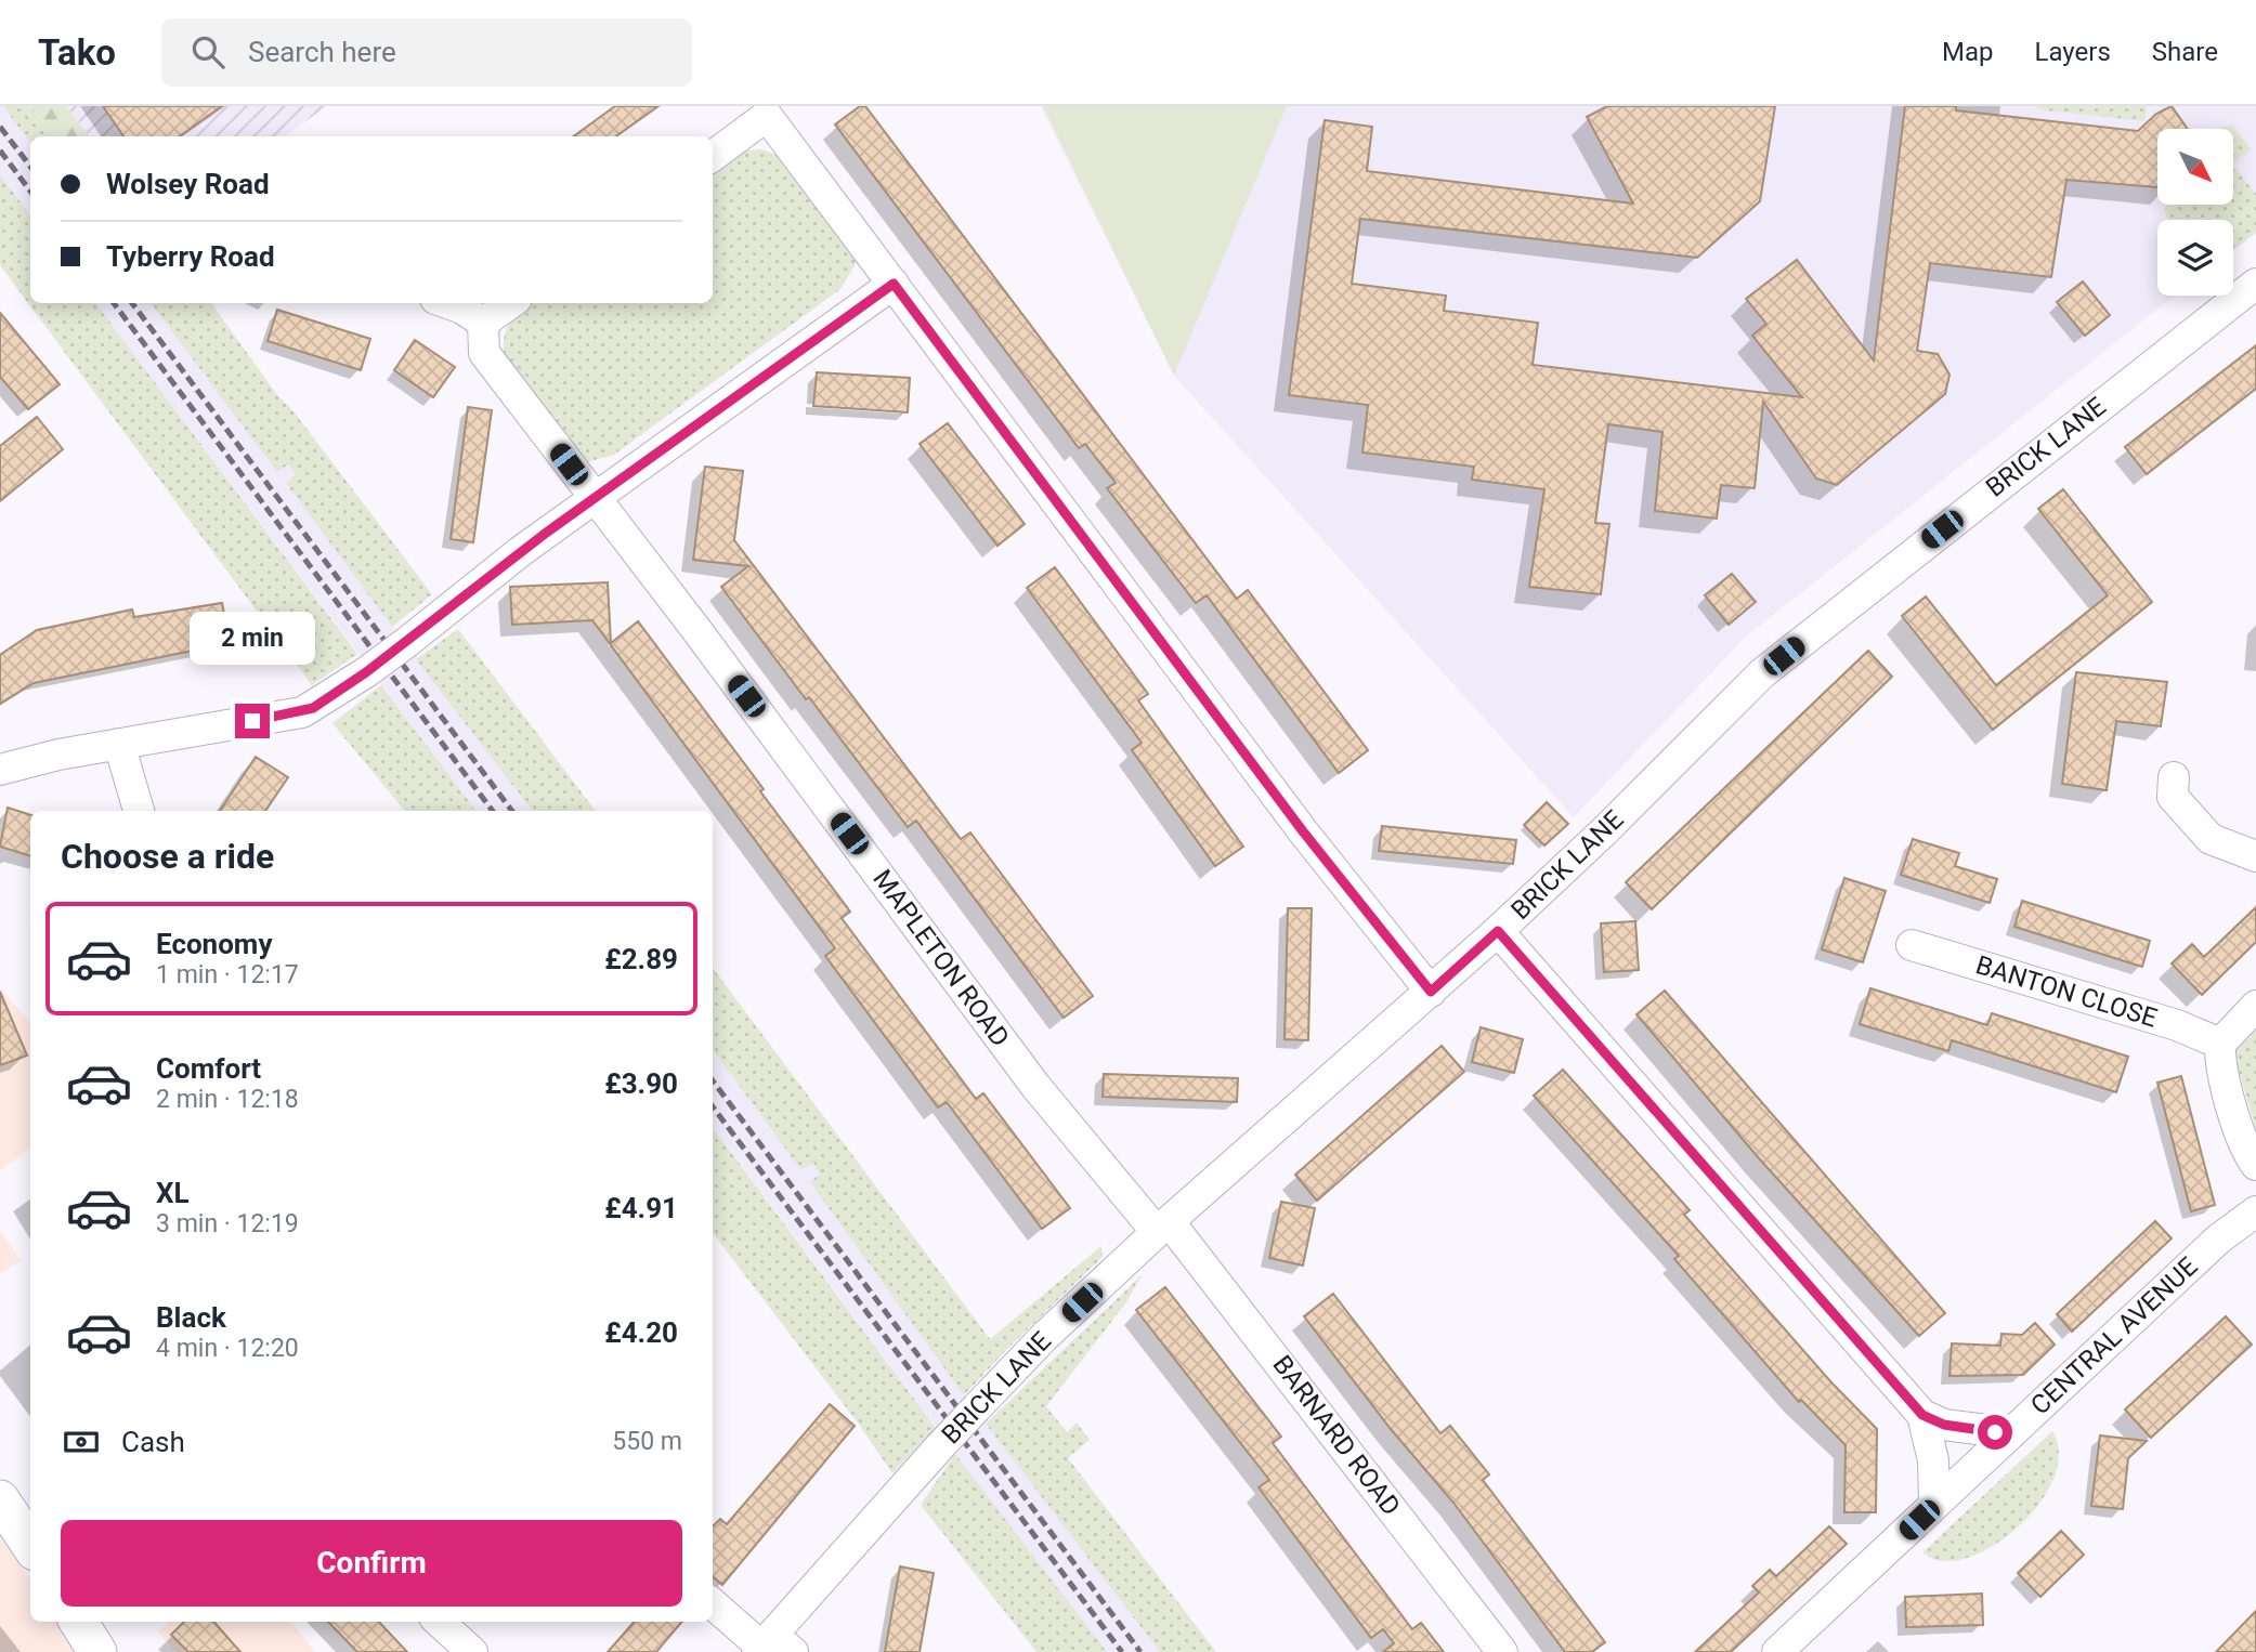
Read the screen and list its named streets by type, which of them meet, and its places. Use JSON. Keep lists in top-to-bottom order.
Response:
{
  "streets": {
    "street": [
      "BRICK LANE",
      "MAPLETON ROAD",
      "BANTON CLOSE",
      "CENTRAL AVENUE",
      "BARNARD ROAD"
    ]
  },
  "crossings": [
    ["BRICK LANE", "MAPLETON ROAD"],
    ["BRICK LANE", "BARNARD ROAD"],
    ["MAPLETON ROAD", "BARNARD ROAD"]
  ],
  "north": "bottom right",
  "page": {
    "header": "Tako",
    "search": "Search here",
    "nav": ["Map", "Layers", "Share"],
    "banner": ["Wolsey Road", "Tyberry Road"],
    "bubble": "2 min",
    "heading": "Choose a ride",
    "list": [
      {
        "name": "Economy",
        "note": "1 min · 12:17",
        "value": "£2.89"
      },
      {
        "name": "Comfort",
        "note": "2 min · 12:18",
        "value": "£3.90"
      },
      {
        "name": "XL",
        "note": "3 min · 12:19",
        "value": "£4.91"
      },
      {
        "name": "Black",
        "note": "4 min · 12:20",
        "value": "£4.20"
      }
    ],
    "pay": ["Cash", "550 m"],
    "buttons": "Confirm"
  }
}
